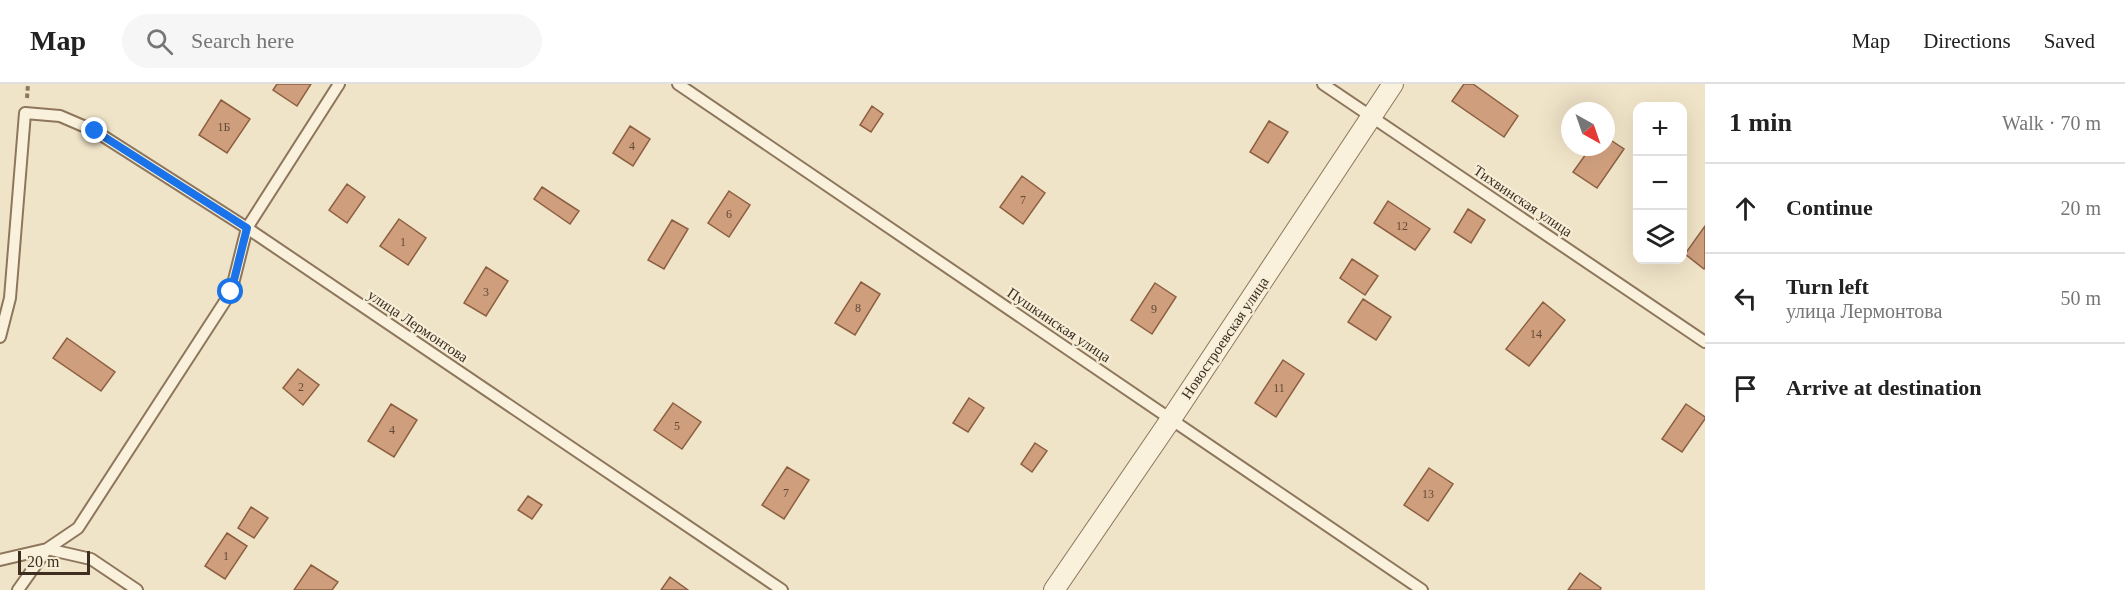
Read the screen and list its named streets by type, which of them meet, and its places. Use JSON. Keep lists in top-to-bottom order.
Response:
{
  "streets": {
    "street": ["Новостроевская улица"],
    "lane": ["Тихвинская улица", "Пушкинская улица", "улица Лермонтова"]
  },
  "crossings": [
    ["Тихвинская улица", "Новостроевская улица"],
    ["Пушкинская улица", "Новостроевская улица"]
  ],
  "house_numbers": [
    "1Б",
    "4",
    "7",
    "6",
    "12",
    "1",
    "3",
    "8",
    "9",
    "14",
    "2",
    "11",
    "5",
    "4",
    "7",
    "13",
    "1"
  ],
  "scale_bar": "20 m",
  "north": "bottom right",
  "page": {
    "header": "Map",
    "search": "Search here",
    "nav": ["Map", "Directions", "Saved"],
    "heading": ["1 min", "Walk · 70 m"],
    "map_buttons": ["+", "−"],
    "list": [
      ["Continue", "20 m"],
      ["Turn left", "улица Лермонтова", "50 m"],
      "Arrive at destination"
    ],
    "scale": "20 m"
  }
}
